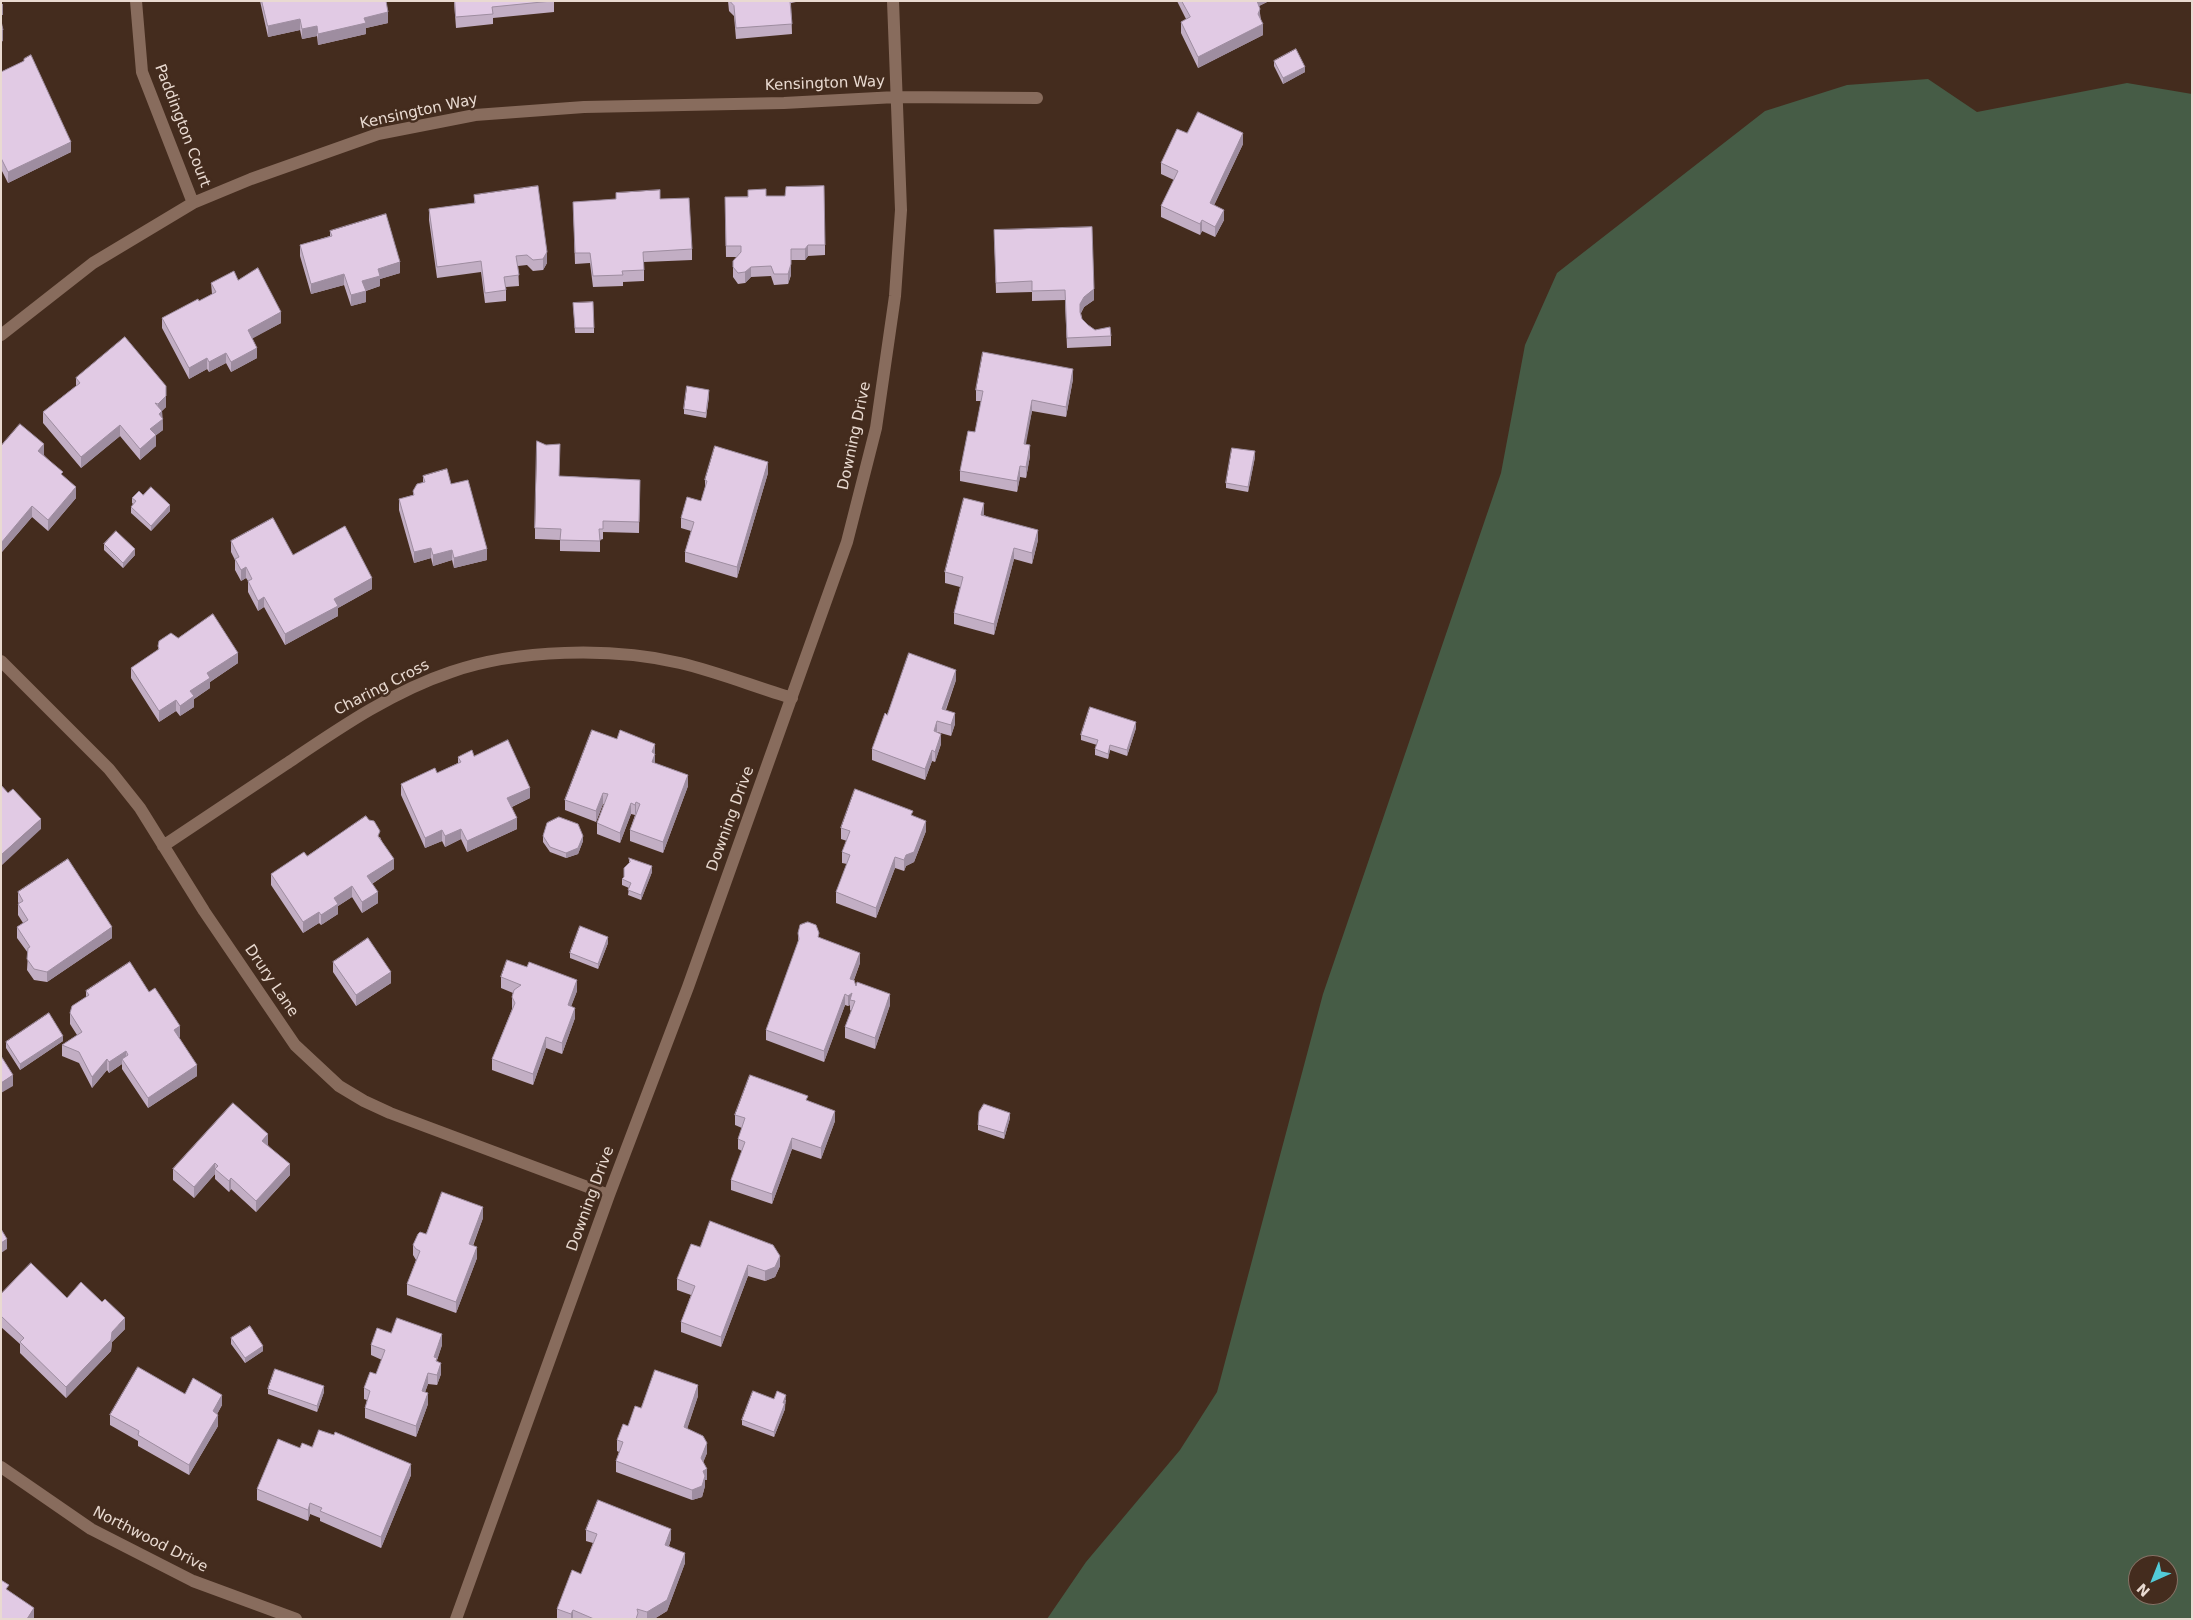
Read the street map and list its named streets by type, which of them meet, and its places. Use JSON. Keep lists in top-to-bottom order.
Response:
{
  "streets": {
    "street": [
      "Kensington Way",
      "Paddington Court",
      "Downing Drive",
      "Charing Cross",
      "Drury Lane",
      "Northwood Drive"
    ]
  },
  "crossings": [
    ["Kensington Way", "Paddington Court"],
    ["Kensington Way", "Downing Drive"],
    ["Downing Drive", "Charing Cross"],
    ["Downing Drive", "Drury Lane"],
    ["Charing Cross", "Drury Lane"]
  ],
  "north": "bottom left"
}
